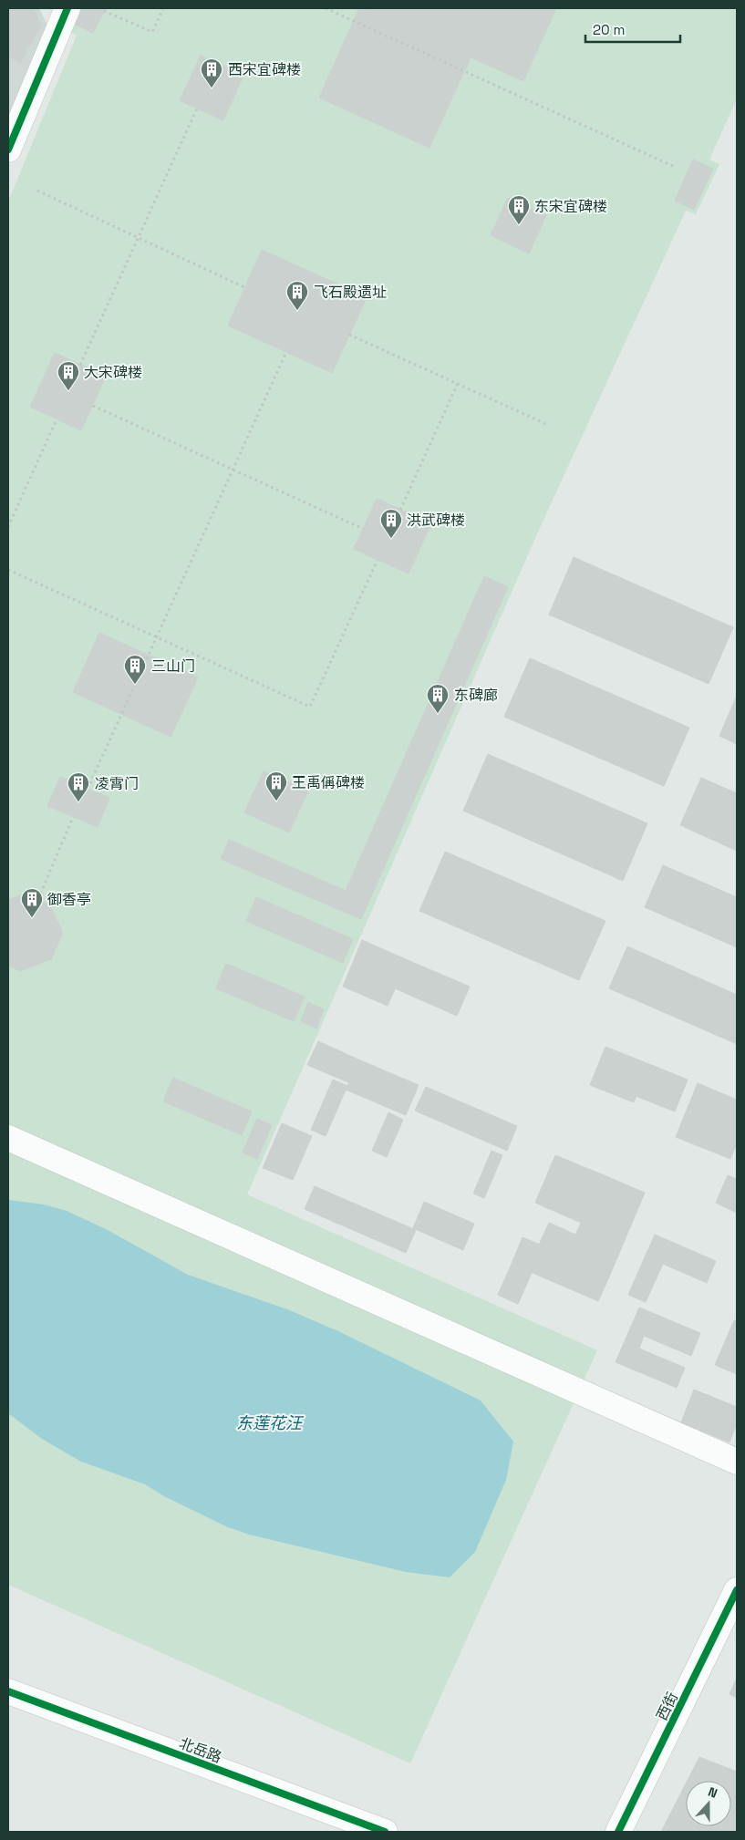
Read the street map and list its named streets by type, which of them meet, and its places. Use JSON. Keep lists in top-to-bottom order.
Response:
{
  "streets": {
    "street": ["西街", "北岳路"]
  },
  "water": ["东莲花汪"],
  "places": {
    "building": [
      "西宋宜碑楼",
      "东宋宜碑楼",
      "飞石殿遗址",
      "大宋碑楼",
      "洪武碑楼",
      "三山门",
      "东碑廊",
      "王禹偁碑楼",
      "凌霄门",
      "御香亭"
    ]
  },
  "scale_bar": "20 m",
  "north": "top"
}
